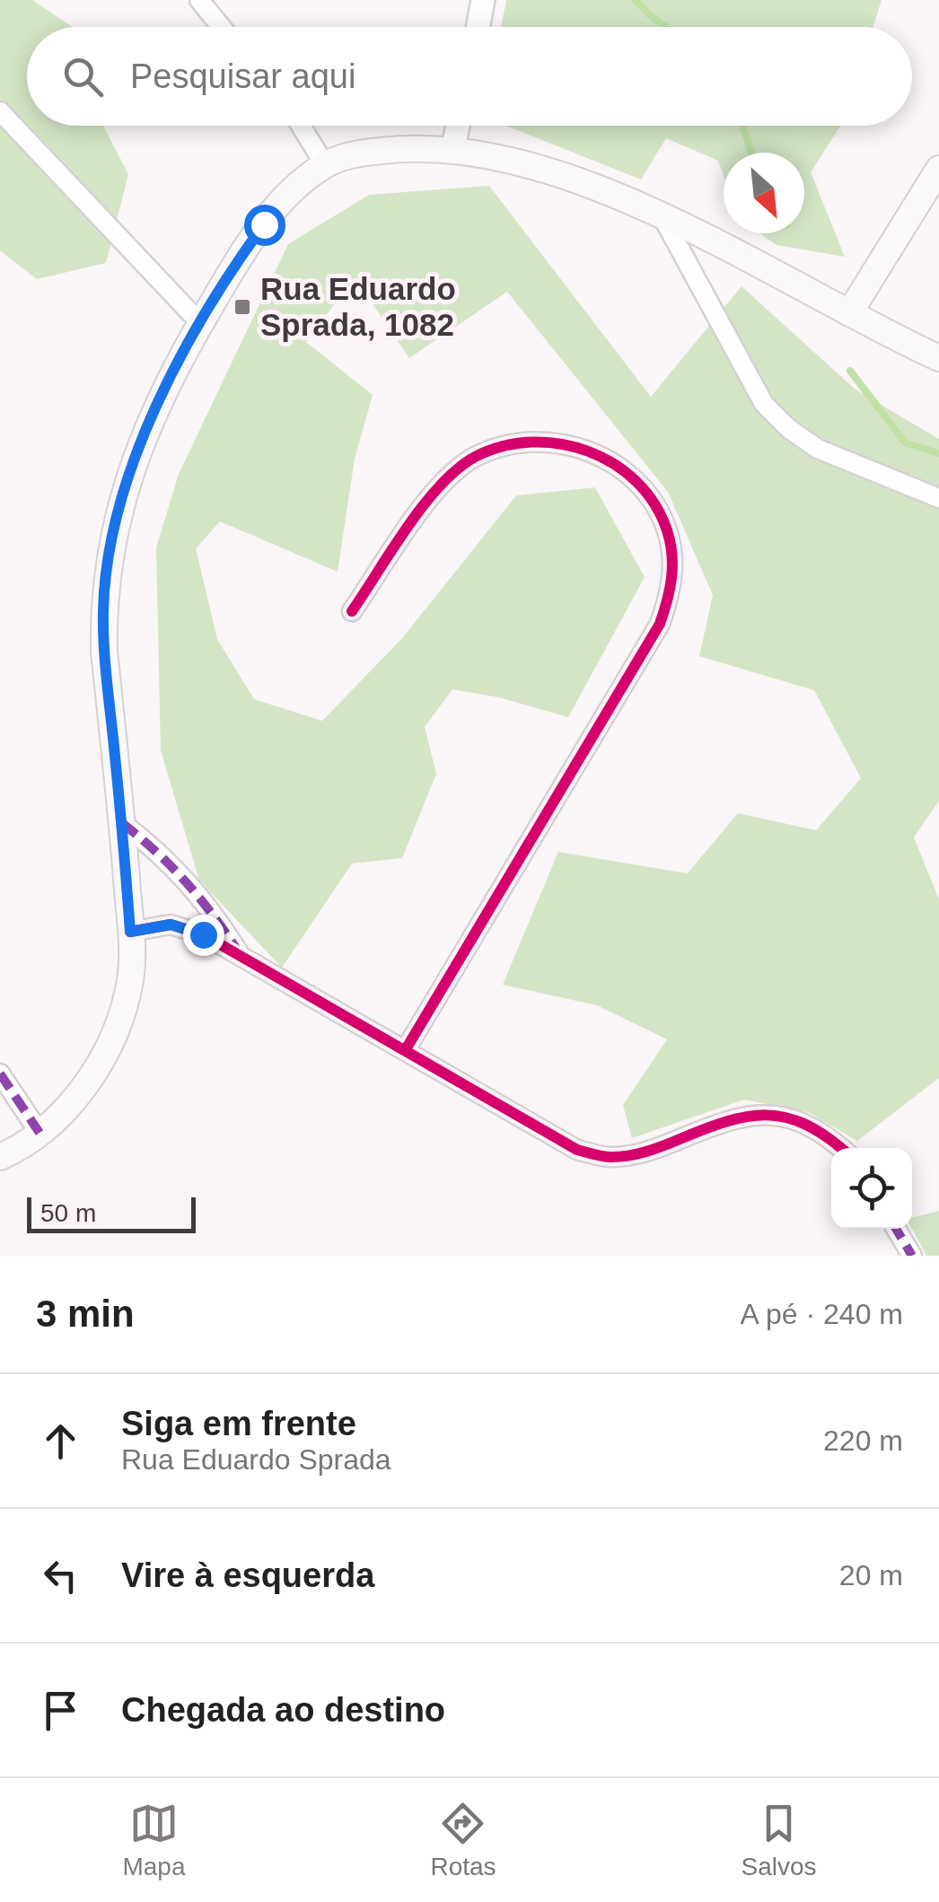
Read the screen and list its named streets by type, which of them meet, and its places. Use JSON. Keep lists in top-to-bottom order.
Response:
{
  "places": {
    "transit": ["Rua Eduardo Sprada, 1082"]
  },
  "scale_bar": "50 m",
  "north": "bottom right",
  "page": {
    "search": "Pesquisar aqui",
    "scale": "50 m",
    "heading": ["3 min", "A pé · 240 m"],
    "list": [
      ["Siga em frente", "Rua Eduardo Sprada", "220 m"],
      ["Vire à esquerda", "20 m"],
      "Chegada ao destino"
    ],
    "nav": ["Mapa", "Rotas", "Salvos"]
  }
}
